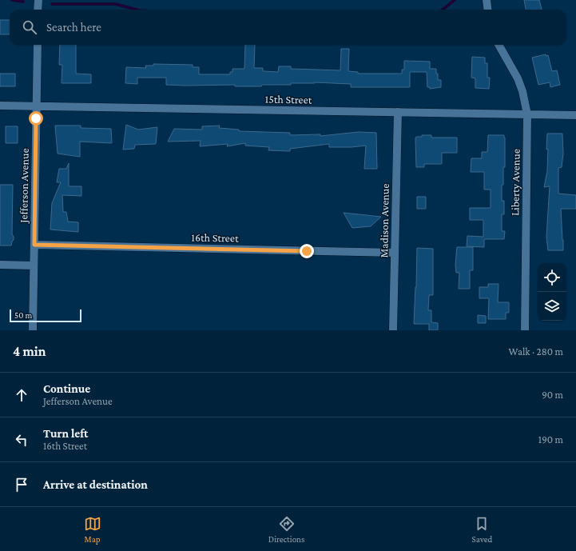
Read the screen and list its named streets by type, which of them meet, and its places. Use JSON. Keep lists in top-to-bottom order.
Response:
{
  "streets": {
    "street": [
      "15th Street",
      "Liberty Avenue",
      "Jefferson Avenue",
      "Madison Avenue",
      "16th Street"
    ]
  },
  "crossings": [
    ["15th Street", "Liberty Avenue"],
    ["15th Street", "Jefferson Avenue"],
    ["15th Street", "Madison Avenue"],
    ["Jefferson Avenue", "16th Street"],
    ["Madison Avenue", "16th Street"]
  ],
  "scale_bar": "50 m",
  "page": {
    "search": "Search here",
    "scale": "50 m",
    "heading": ["4 min", "Walk · 280 m"],
    "list": [
      ["Continue", "Jefferson Avenue", "90 m"],
      ["Turn left", "16th Street", "190 m"],
      "Arrive at destination"
    ],
    "nav": ["Map", "Directions", "Saved"]
  }
}
